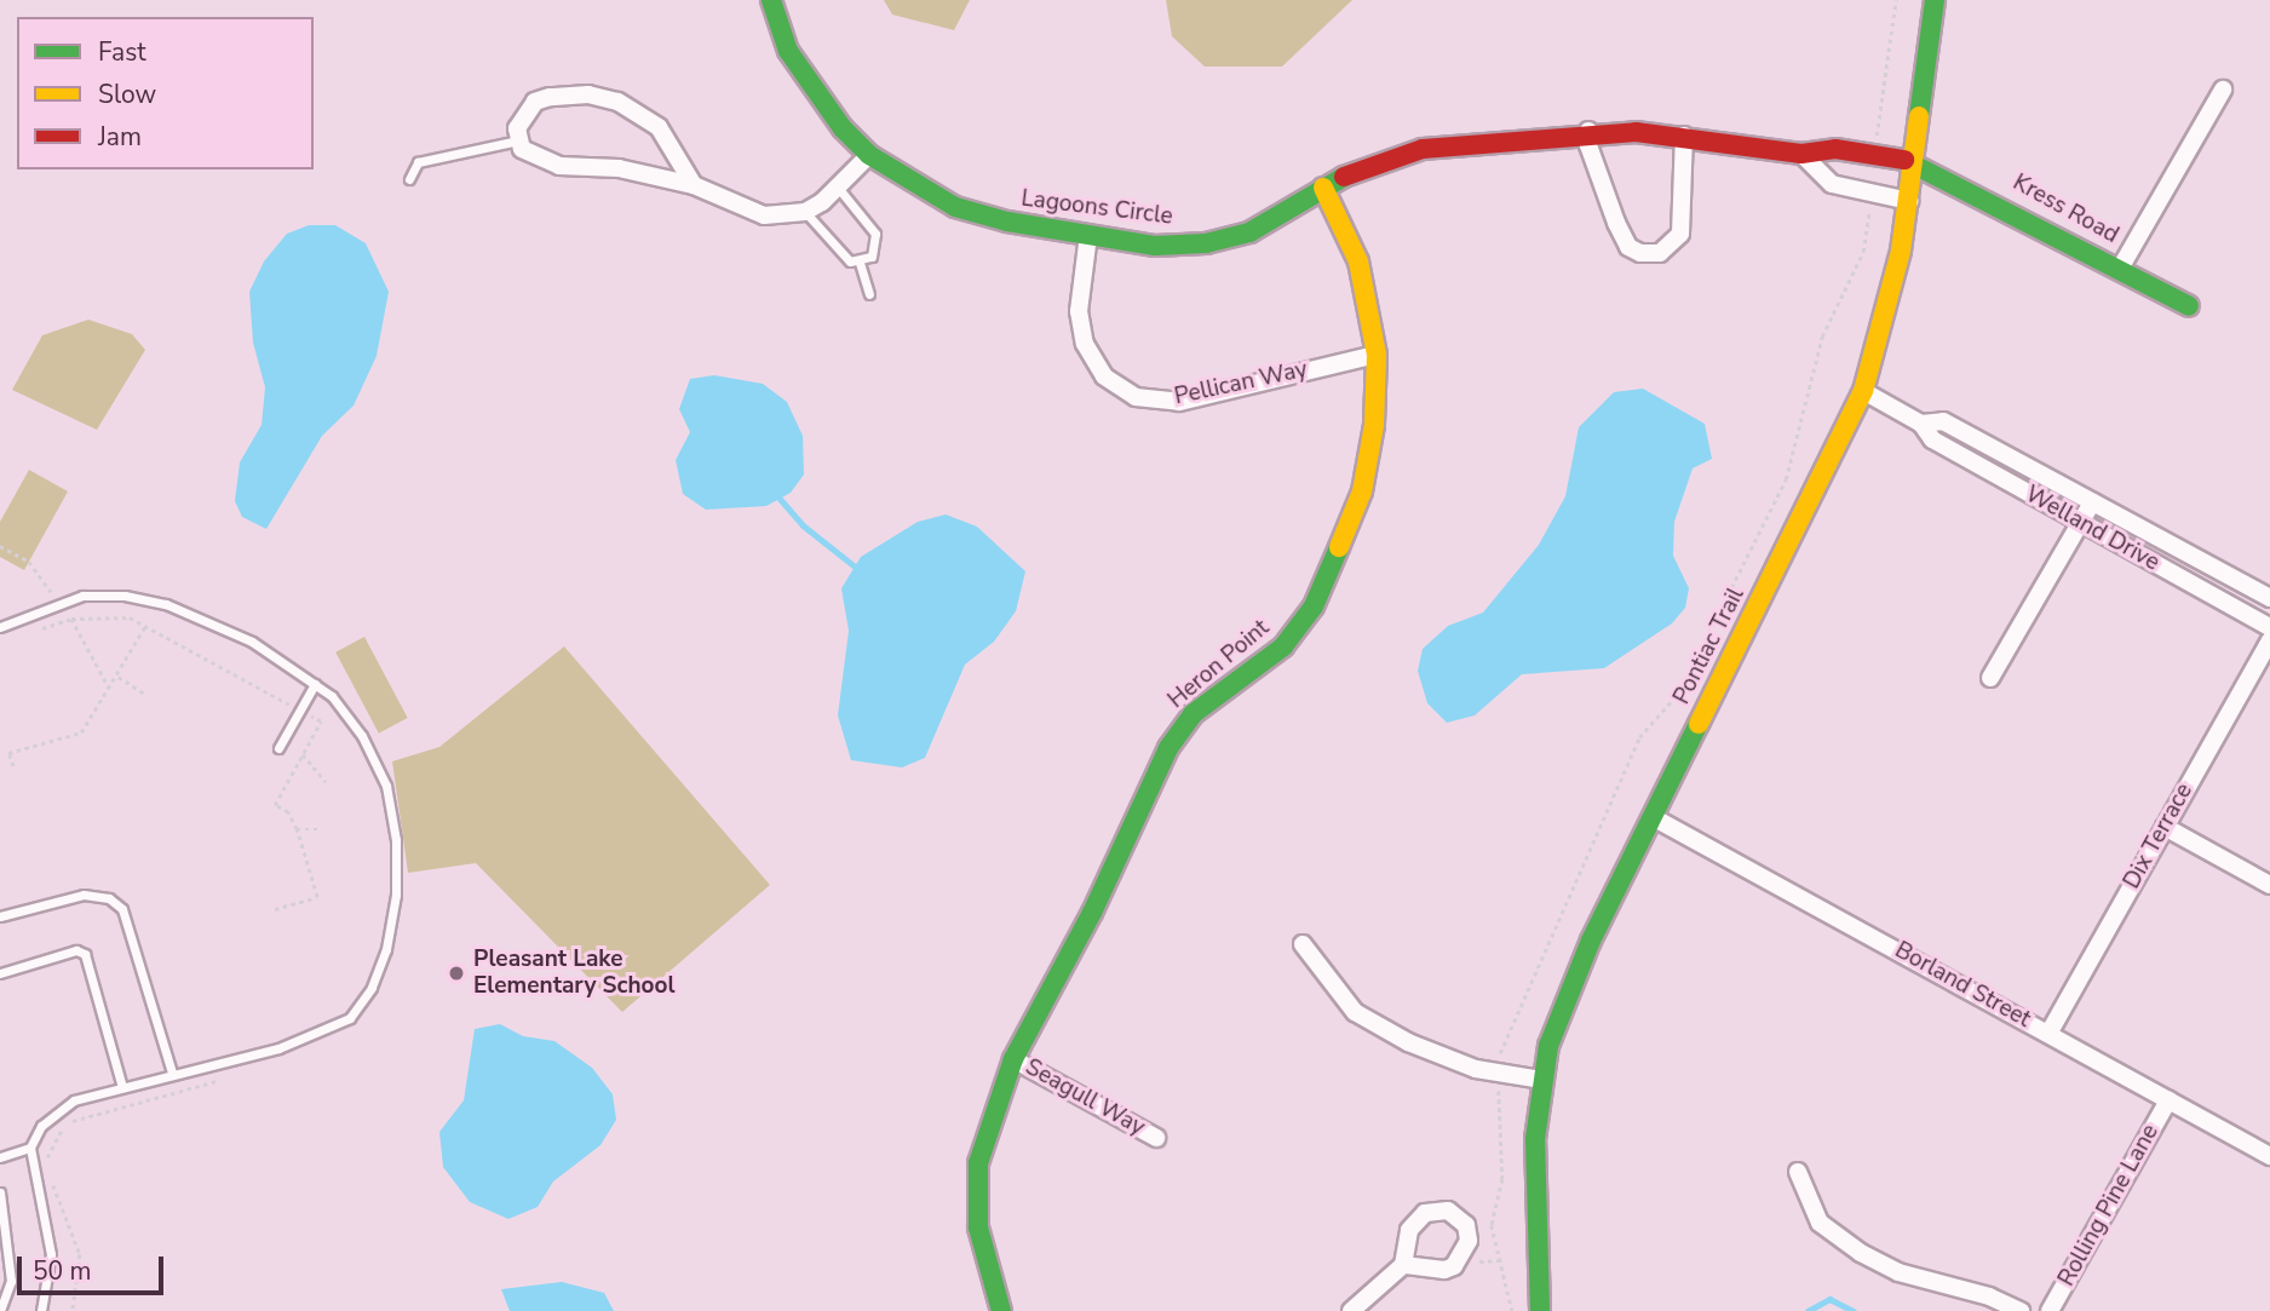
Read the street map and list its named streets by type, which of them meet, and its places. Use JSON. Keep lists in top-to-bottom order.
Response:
{
  "streets": {
    "street": [
      "Lagoons Circle",
      "Kress Road",
      "Pellican Way",
      "Welland Drive",
      "Pontiac Trail",
      "Heron Point",
      "Dix Terrace",
      "Borland Street",
      "Seagull Way",
      "Rolling Pine Lane"
    ]
  },
  "crossings": [
    ["Lagoons Circle", "Kress Road"],
    ["Lagoons Circle", "Pellican Way"],
    ["Lagoons Circle", "Pontiac Trail"],
    ["Lagoons Circle", "Heron Point"],
    ["Kress Road", "Pontiac Trail"],
    ["Pellican Way", "Heron Point"],
    ["Welland Drive", "Pontiac Trail"],
    ["Pontiac Trail", "Borland Street"],
    ["Heron Point", "Seagull Way"],
    ["Dix Terrace", "Borland Street"],
    ["Borland Street", "Rolling Pine Lane"]
  ],
  "places": ["Pleasant Lake Elementary School"],
  "legend": ["Fast", "Slow", "Jam"],
  "scale_bar": "50 m"
}
